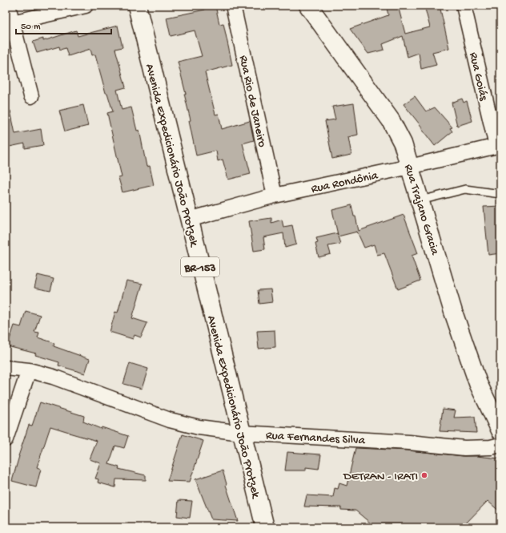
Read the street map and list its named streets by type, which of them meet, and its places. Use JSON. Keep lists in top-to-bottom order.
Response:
{
  "streets": {
    "main road": ["Avenida Expedicionário João Protzek", "Rua Trajano Gracia", "BR-153"],
    "street": [
      "Rua Goiás",
      "Rua Rio de Janeiro",
      "Rua Rondônia",
      "Rua Fernandes Silva"
    ]
  },
  "crossings": [
    ["Rua Goiás", "Rua Rondônia"],
    ["Rua Rio de Janeiro", "Rua Rondônia"],
    ["Avenida Expedicionário João Protzek", "Rua Rondônia"],
    ["Avenida Expedicionário João Protzek", "Rua Fernandes Silva"],
    ["Rua Rondônia", "Rua Trajano Gracia"]
  ],
  "places": ["DETRAN - IRATI"],
  "scale_bar": "50 m"
}
